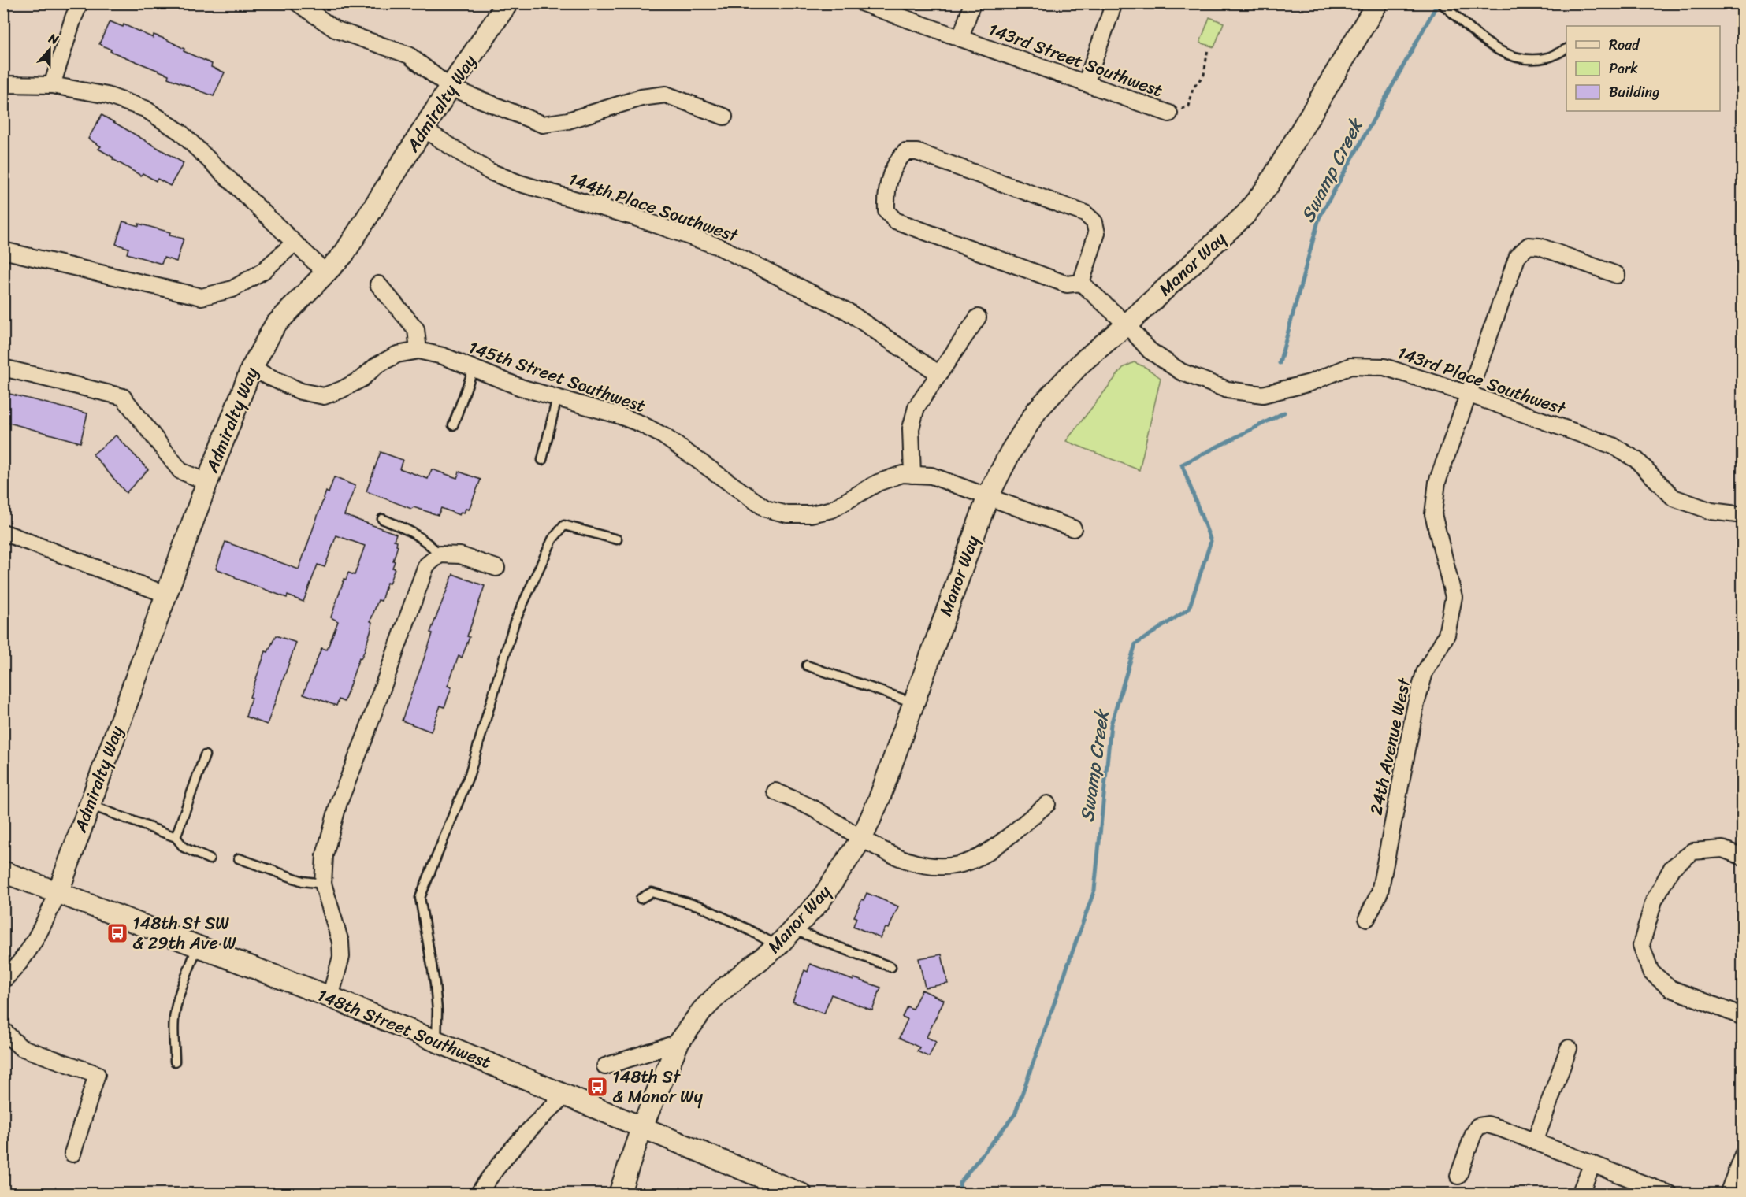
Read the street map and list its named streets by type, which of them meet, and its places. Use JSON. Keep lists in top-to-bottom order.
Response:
{
  "streets": {
    "street": [
      "143rd Street Southwest",
      "Admiralty Way",
      "144th Place Southwest",
      "Manor Way",
      "145th Street Southwest",
      "143rd Place Southwest",
      "24th Avenue West",
      "148th Street Southwest"
    ]
  },
  "crossings": [
    ["Admiralty Way", "144th Place Southwest"],
    ["Admiralty Way", "145th Street Southwest"],
    ["Admiralty Way", "148th Street Southwest"],
    ["Manor Way", "145th Street Southwest"],
    ["Manor Way", "143rd Place Southwest"],
    ["Manor Way", "148th Street Southwest"],
    ["143rd Place Southwest", "24th Avenue West"]
  ],
  "water": ["Swamp Creek"],
  "places": {
    "bus stop": ["148th St SW & 29th Ave W", "148th St & Manor Wy"]
  },
  "legend": ["Road", "Park", "Building"],
  "north": "top"
}
